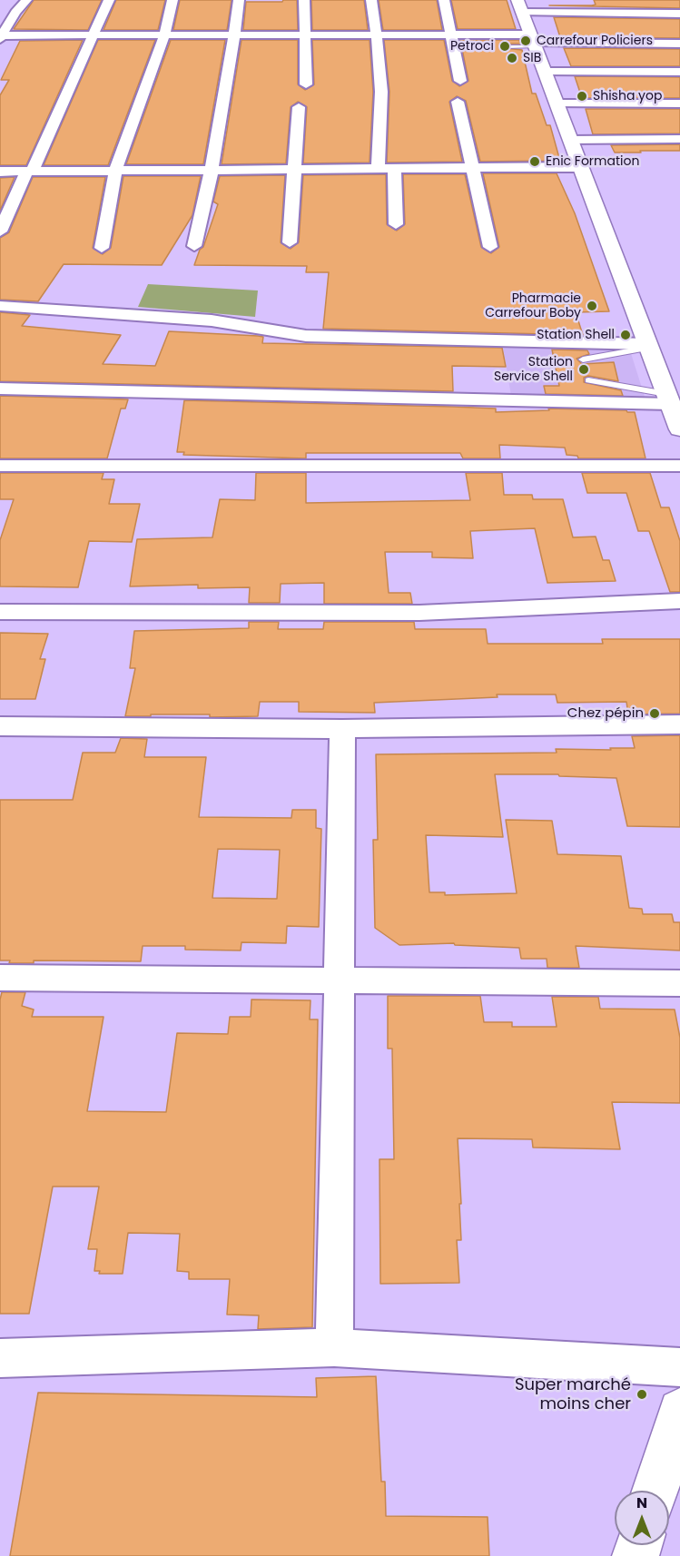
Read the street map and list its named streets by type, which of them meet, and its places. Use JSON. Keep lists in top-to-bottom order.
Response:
{
  "places": [
    "Carrefour Policiers",
    "Petroci",
    "SIB",
    "Shisha yop",
    "Enic Formation",
    "Pharmacie Carrefour Boby",
    "Station Shell",
    "Station Service Shell",
    "Chez pépin",
    "Super marché moins cher"
  ],
  "north": "top"
}
